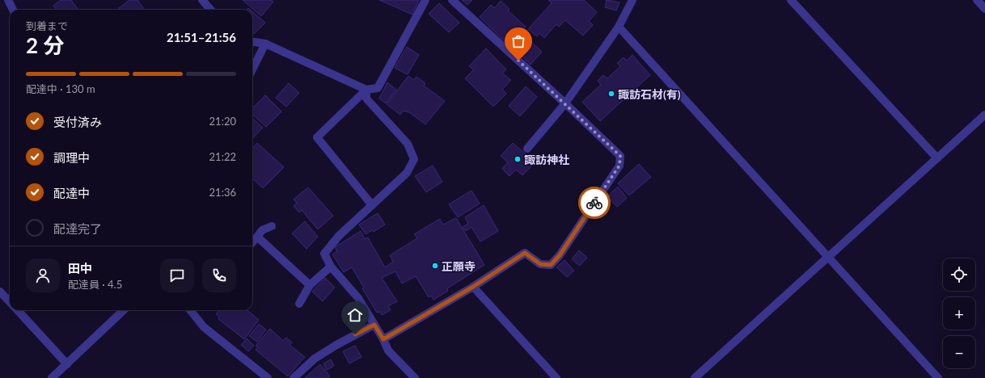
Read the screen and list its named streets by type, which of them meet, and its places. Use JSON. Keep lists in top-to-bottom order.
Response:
{
  "places": ["諏訪石材(有)", "諏訪神社", "正願寺"],
  "page": {
    "heading": ["2 分", "到着まで", "21:51–21:56"],
    "panel": ["田中", "配達員 · 4.5"],
    "bar": "配達中 · 130 m",
    "list": [
      ["受付済み", "21:20"],
      ["調理中", "21:22"],
      ["配達中", "21:36"],
      "配達完了"
    ],
    "map_buttons": ["+", "−"]
  }
}
